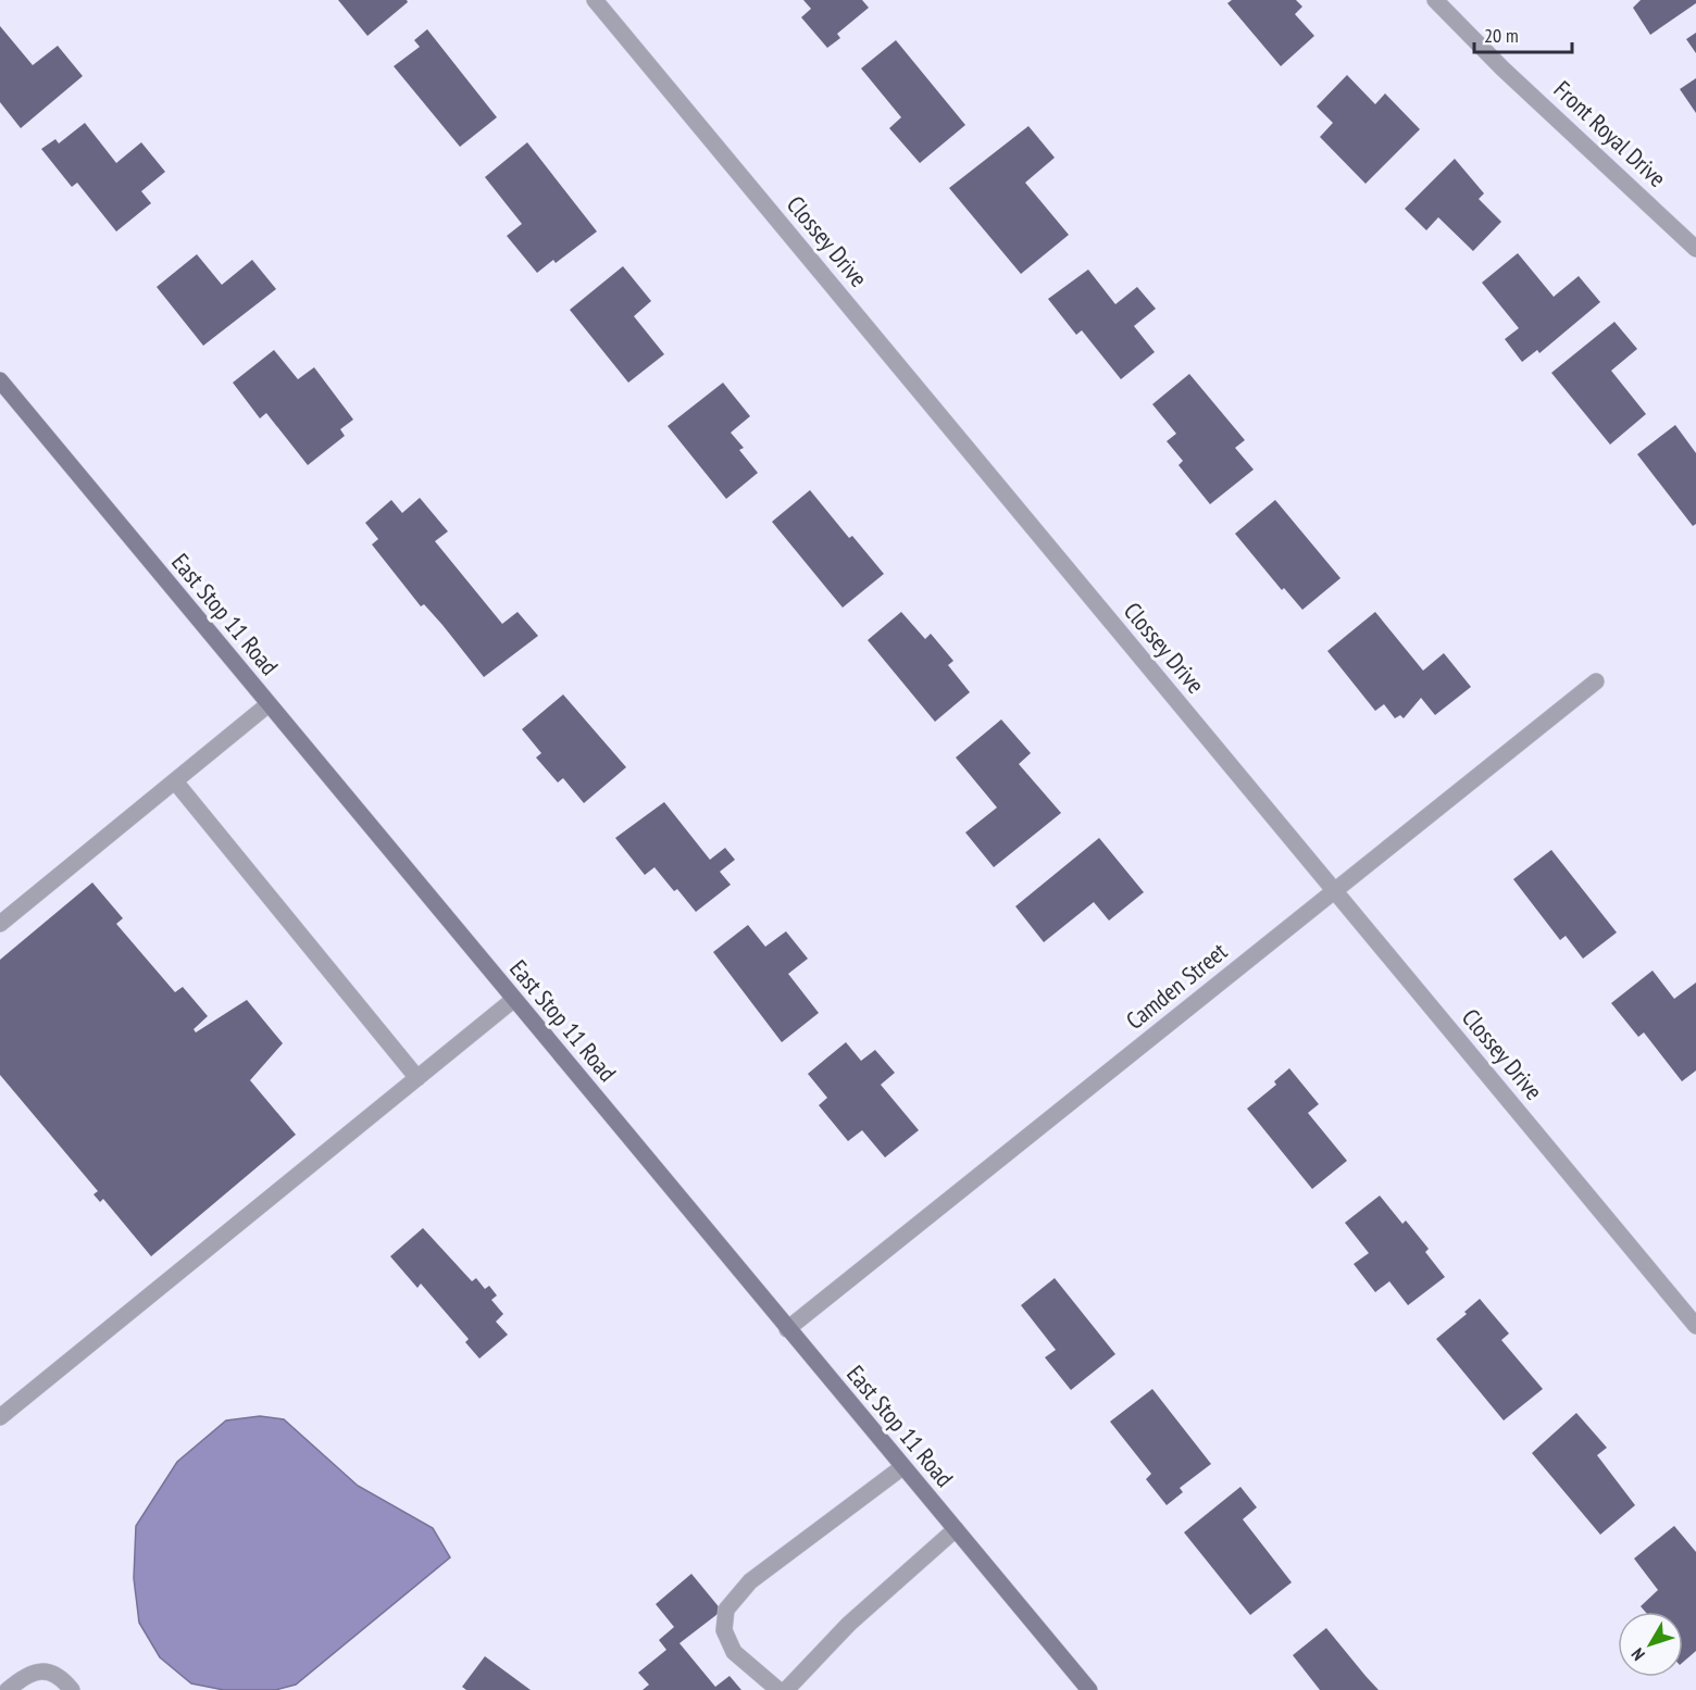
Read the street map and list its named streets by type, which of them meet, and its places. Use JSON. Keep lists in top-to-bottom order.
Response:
{
  "streets": {
    "main road": ["East Stop 11 Road"],
    "street": ["Front Royal Drive", "Clossey Drive", "Camden Street"]
  },
  "crossings": [
    ["Clossey Drive", "Camden Street"],
    ["East Stop 11 Road", "Camden Street"]
  ],
  "scale_bar": "20 m",
  "north": "bottom left"
}
